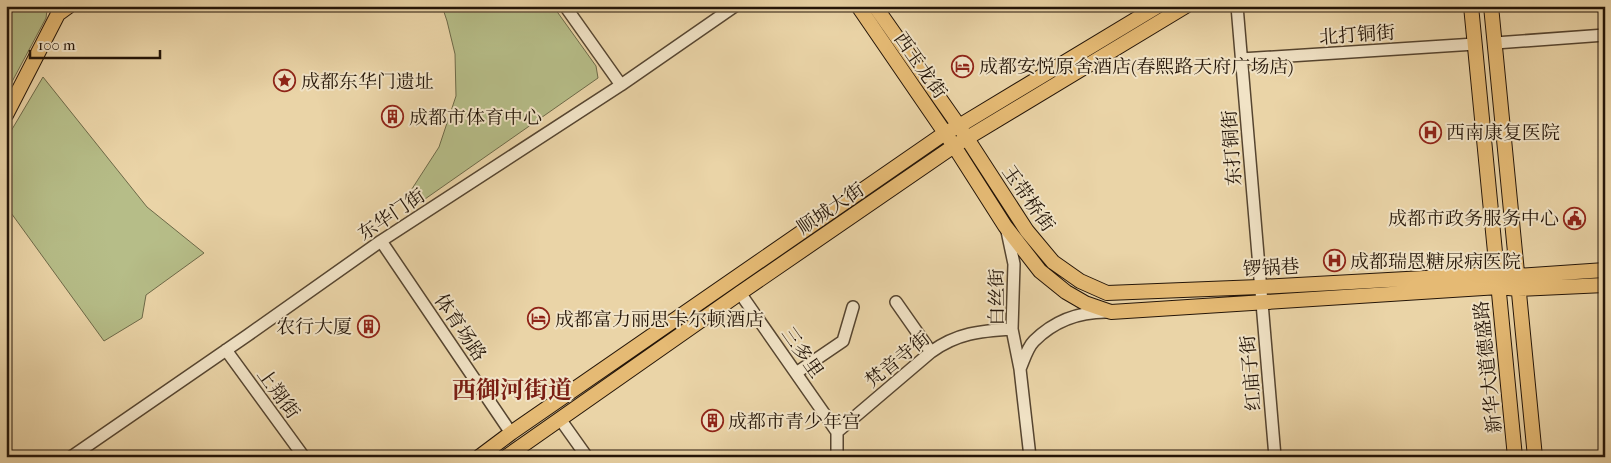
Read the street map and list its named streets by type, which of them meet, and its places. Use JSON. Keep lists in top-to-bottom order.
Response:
{
  "streets": {
    "main road": [
      "西玉龙街",
      "玉带桥街",
      "顺城大街",
      "锣锅巷",
      "新华大道德盛路"
    ],
    "street": [
      "北打铜街",
      "东打铜街",
      "东华门街",
      "白丝街",
      "体育场路",
      "三多里",
      "梵音寺街",
      "红庙子街",
      "上翔街"
    ]
  },
  "crossings": [
    ["北打铜街", "东打铜街"],
    ["北打铜街", "新华大道德盛路"],
    ["西玉龙街", "玉带桥街"],
    ["西玉龙街", "顺城大街"],
    ["西玉龙街", "锣锅巷"],
    ["西玉龙街", "白丝街"],
    ["东打铜街", "锣锅巷"],
    ["东打铜街", "红庙子街"],
    ["玉带桥街", "顺城大街"],
    ["玉带桥街", "锣锅巷"],
    ["顺城大街", "体育场路"],
    ["顺城大街", "三多里"],
    ["东华门街", "体育场路"],
    ["东华门街", "上翔街"],
    ["锣锅巷", "新华大道德盛路"],
    ["锣锅巷", "红庙子街"],
    ["白丝街", "梵音寺街"],
    ["三多里", "梵音寺街"]
  ],
  "districts": ["西御河街道"],
  "places": {
    "hotel": ["成都安悦原舍酒店(春熙路天府广场店)", "成都富力丽思卡尔顿酒店"],
    "place": ["成都东华门遗址"],
    "building": ["成都市体育中心", "农行大厦", "成都市青少年宫"],
    "hospital": ["西南康复医院", "成都瑞恩糖尿病医院"],
    "public building": ["成都市政务服务中心"]
  },
  "scale_bar": "100 m"
}
